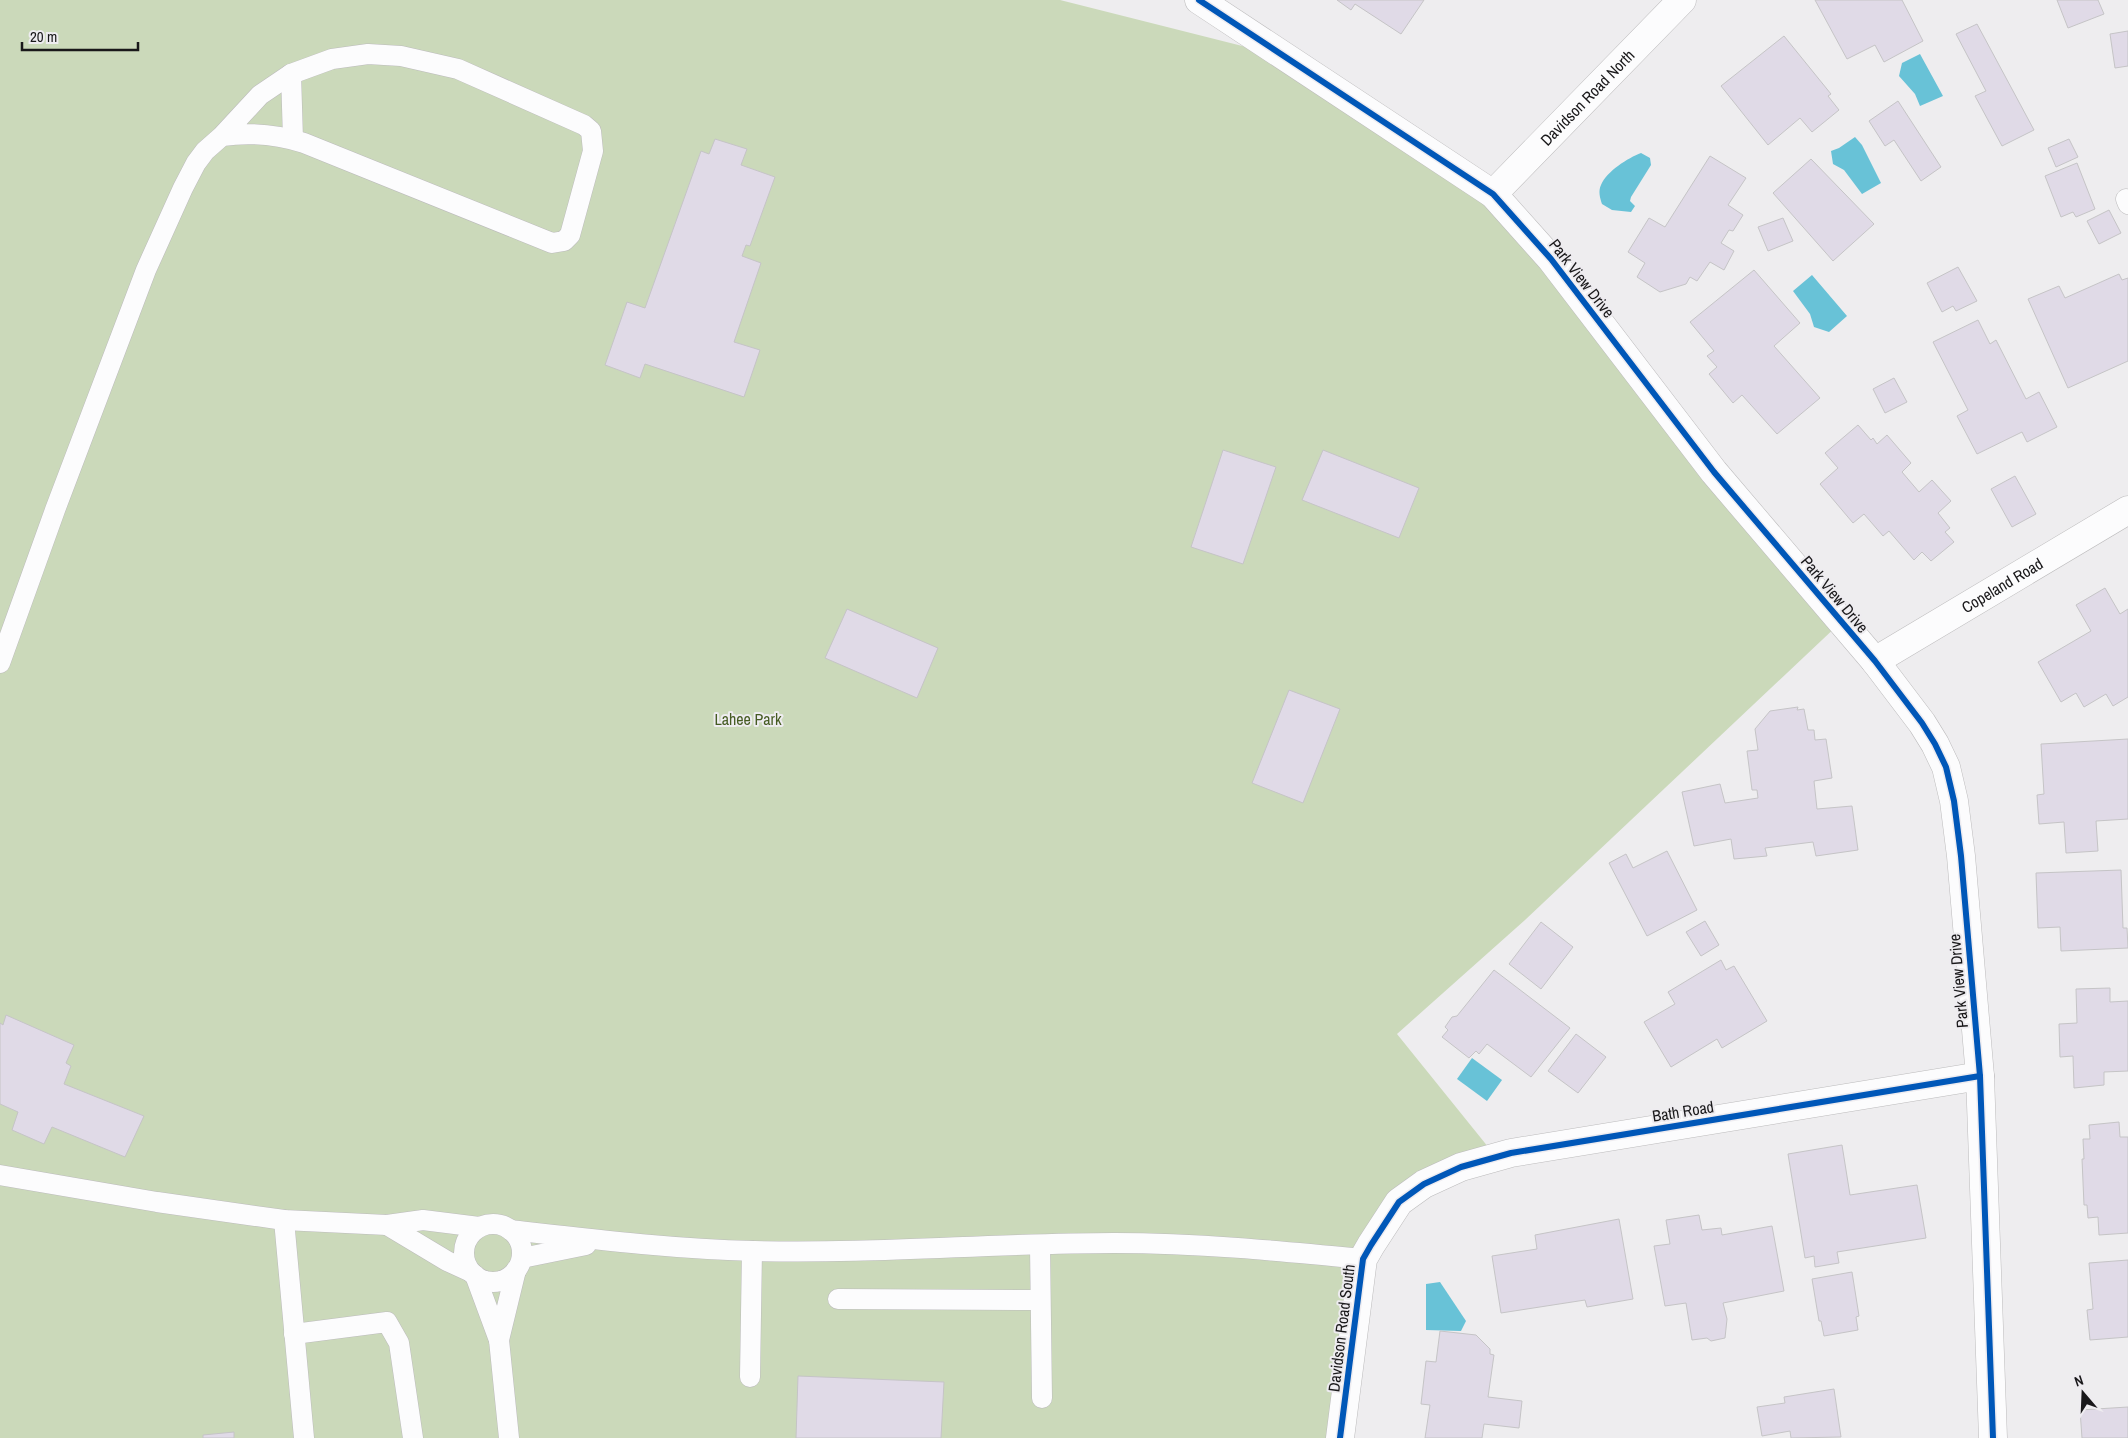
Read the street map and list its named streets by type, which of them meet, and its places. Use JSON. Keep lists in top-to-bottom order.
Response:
{
  "streets": {
    "street": [
      "Davidson Road North",
      "Park View Drive",
      "Copeland Road",
      "Bath Road",
      "Davidson Road South"
    ]
  },
  "crossings": [
    ["Davidson Road North", "Park View Drive"],
    ["Park View Drive", "Copeland Road"],
    ["Park View Drive", "Bath Road"],
    ["Bath Road", "Davidson Road South"]
  ],
  "parks": ["Lahee Park"],
  "scale_bar": "20 m",
  "north": "top"
}
